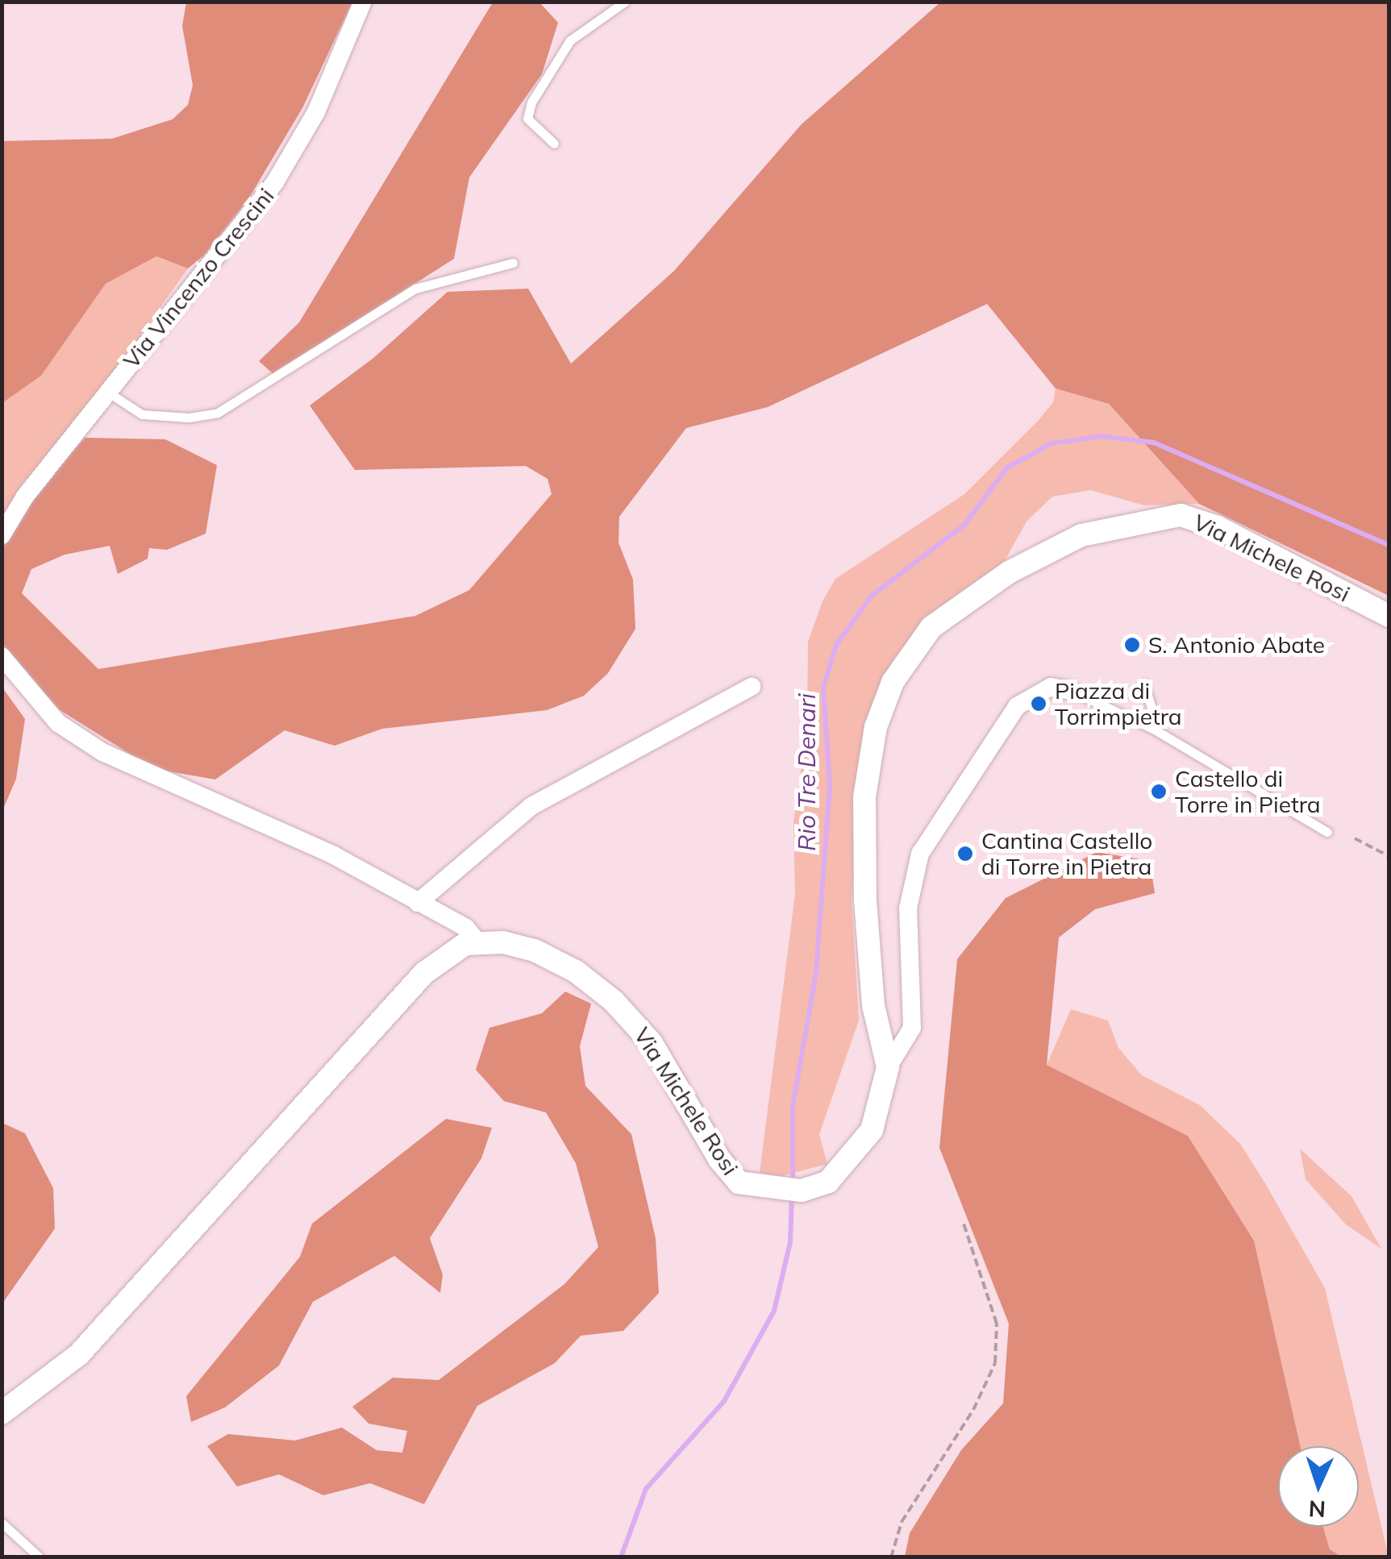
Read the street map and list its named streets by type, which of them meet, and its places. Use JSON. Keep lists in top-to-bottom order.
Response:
{
  "streets": {
    "street": ["Via Vincenzo Crescini", "Via Michele Rosi"]
  },
  "water": ["Rio Tre Denari"],
  "places": [
    "S. Antonio Abate",
    "Piazza di Torrimpietra",
    "Castello di Torre in Pietra",
    "Cantina Castello di Torre in Pietra"
  ],
  "north": "bottom"
}
